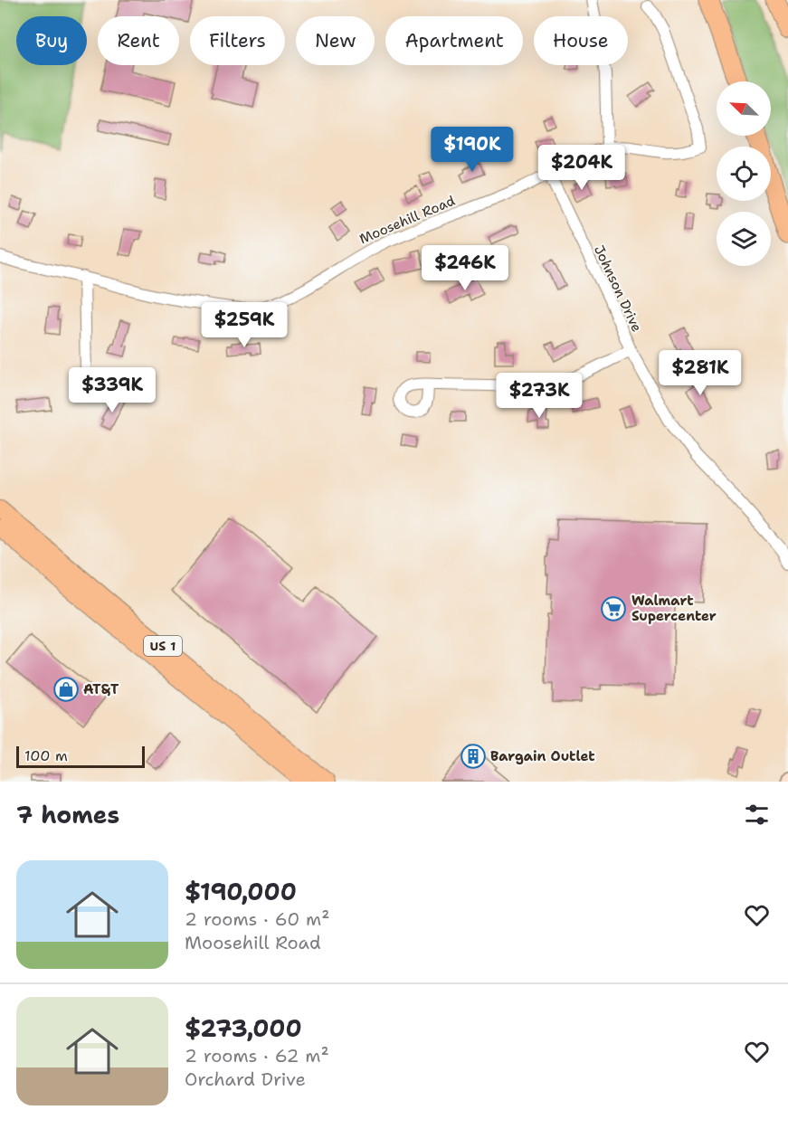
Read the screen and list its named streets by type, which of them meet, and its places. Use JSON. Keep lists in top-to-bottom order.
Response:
{
  "streets": {
    "main road": ["US 1"],
    "street": ["Moosehill Road", "Johnson Drive"]
  },
  "crossings": [
    ["Moosehill Road", "Johnson Drive"]
  ],
  "places": {
    "supermarket": ["Walmart Supercenter"],
    "shop": ["AT&T"],
    "building": ["Bargain Outlet"]
  },
  "scale_bar": "100 m",
  "north": "top left",
  "page": {
    "chip": [
      "Buy",
      "Rent",
      "Filters",
      "New",
      "Apartment",
      "House"
    ],
    "price": [
      "$190K",
      "$204K",
      "$246K",
      "$259K",
      "$281K",
      "$339K",
      "$273K"
    ],
    "scale": "100 m",
    "heading": "7 homes",
    "list": [
      {
        "name": "$190,000",
        "note": "2 rooms · 60 m² · Moosehill Road"
      },
      {
        "name": "$273,000",
        "note": "2 rooms · 62 m² · Orchard Drive"
      }
    ]
  }
}
